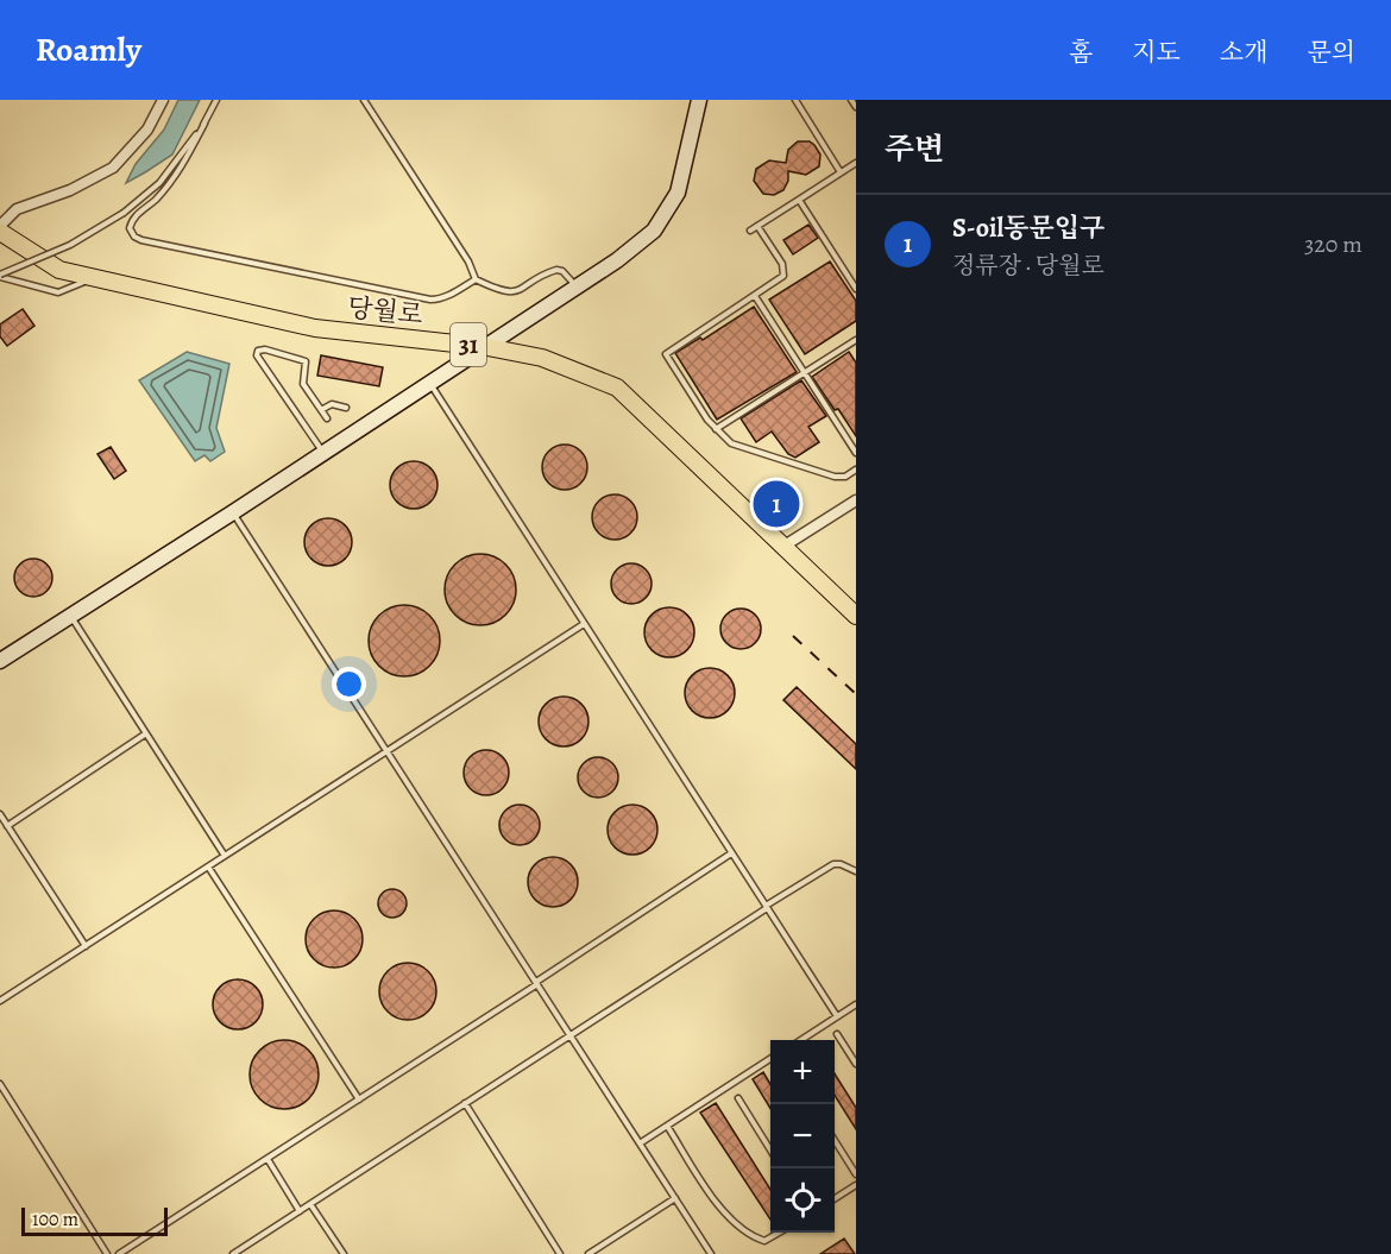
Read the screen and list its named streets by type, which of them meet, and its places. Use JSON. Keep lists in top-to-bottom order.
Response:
{
  "streets": {
    "main road": ["당월로", "31"]
  },
  "scale_bar": "100 m",
  "page": {
    "header": "Roamly",
    "nav": [
      "홈",
      "지도",
      "소개",
      "문의"
    ],
    "heading": "주변",
    "list": [
      {
        "mark": "1",
        "name": "S-oil동문입구",
        "note": "정류장 · 당월로",
        "value": "320 m"
      }
    ],
    "pins": "1",
    "map_buttons": ["+", "−"],
    "scale": "100 m"
  }
}
